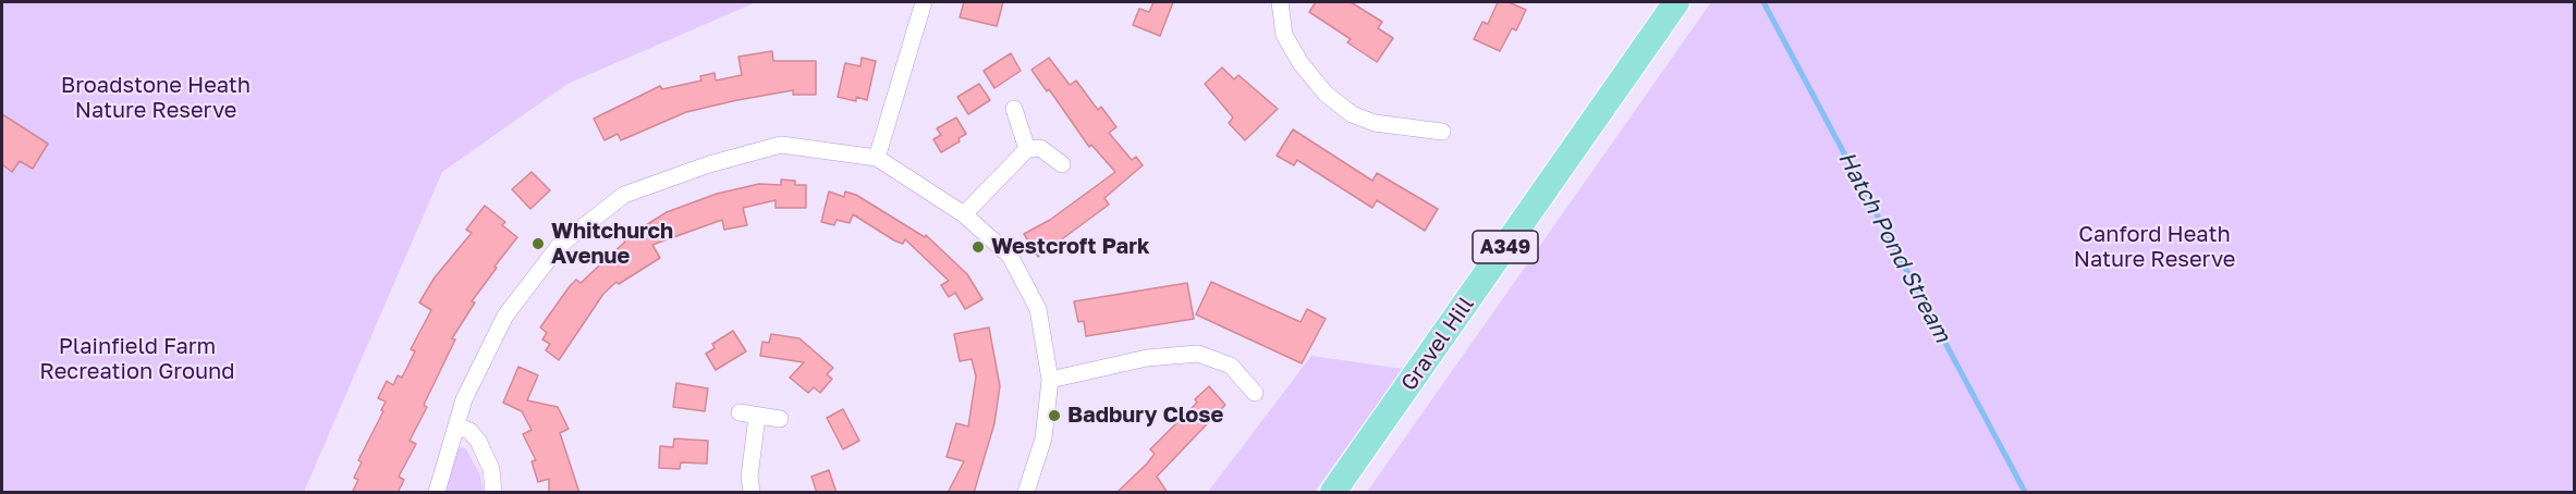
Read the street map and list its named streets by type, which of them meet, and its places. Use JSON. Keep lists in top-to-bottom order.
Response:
{
  "streets": {
    "main road": ["A349", "Gravel Hill"]
  },
  "water": ["Hatch Pond Stream"],
  "parks": ["Broadstone Heath Nature Reserve", "Canford Heath Nature Reserve", "Plainfield Farm Recreation Ground"],
  "places": ["Whitchurch Avenue", "Westcroft Park", "Badbury Close"]
}
